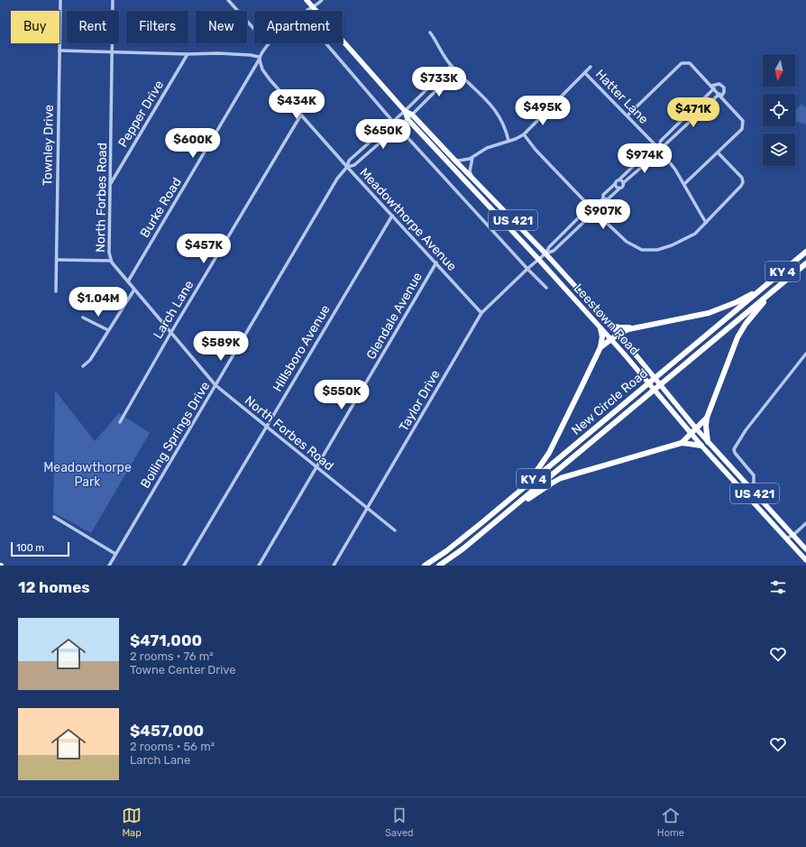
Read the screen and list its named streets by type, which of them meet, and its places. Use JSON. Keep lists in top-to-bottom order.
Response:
{
  "streets": {
    "highway": ["KY 4", "New Circle Road"],
    "main road": ["US 421", "Leestown Road"],
    "street": [
      "Hatter Lane",
      "Pepper Drive",
      "Townley Drive",
      "North Forbes Road",
      "Burke Road",
      "Meadowthorpe Avenue",
      "Larch Lane",
      "Glendale Avenue",
      "Hillsboro Avenue",
      "Taylor Drive",
      "Boiling Springs Drive"
    ]
  },
  "crossings": [
    ["Pepper Drive", "North Forbes Road"],
    ["North Forbes Road", "Burke Road"],
    ["North Forbes Road", "Larch Lane"],
    ["North Forbes Road", "Glendale Avenue"],
    ["North Forbes Road", "Hillsboro Avenue"],
    ["North Forbes Road", "Taylor Drive"],
    ["North Forbes Road", "Boiling Springs Drive"],
    ["Burke Road", "Meadowthorpe Avenue"],
    ["Burke Road", "Leestown Road"],
    ["Meadowthorpe Avenue", "Larch Lane"],
    ["Meadowthorpe Avenue", "Glendale Avenue"],
    ["Meadowthorpe Avenue", "Hillsboro Avenue"],
    ["Meadowthorpe Avenue", "Taylor Drive"],
    ["Meadowthorpe Avenue", "Boiling Springs Drive"],
    ["Leestown Road", "Taylor Drive"],
    ["Leestown Road", "Boiling Springs Drive"]
  ],
  "parks": ["Meadowthorpe Park"],
  "scale_bar": "100 m",
  "north": "bottom",
  "page": {
    "chip": [
      "Buy",
      "Rent",
      "Filters",
      "New",
      "Apartment"
    ],
    "price": [
      "$733K",
      "$434K",
      "$495K",
      "$471K",
      "$650K",
      "$600K",
      "$974K",
      "$907K",
      "$457K",
      "$1.04M",
      "$589K",
      "$550K"
    ],
    "scale": "100 m",
    "heading": "12 homes",
    "list": [
      {
        "name": "$471,000",
        "note": "2 rooms · 76 m² · Towne Center Drive"
      },
      {
        "name": "$457,000",
        "note": "2 rooms · 56 m² · Larch Lane"
      }
    ],
    "tabs": ["Map", "Saved", "Home"]
  }
}
